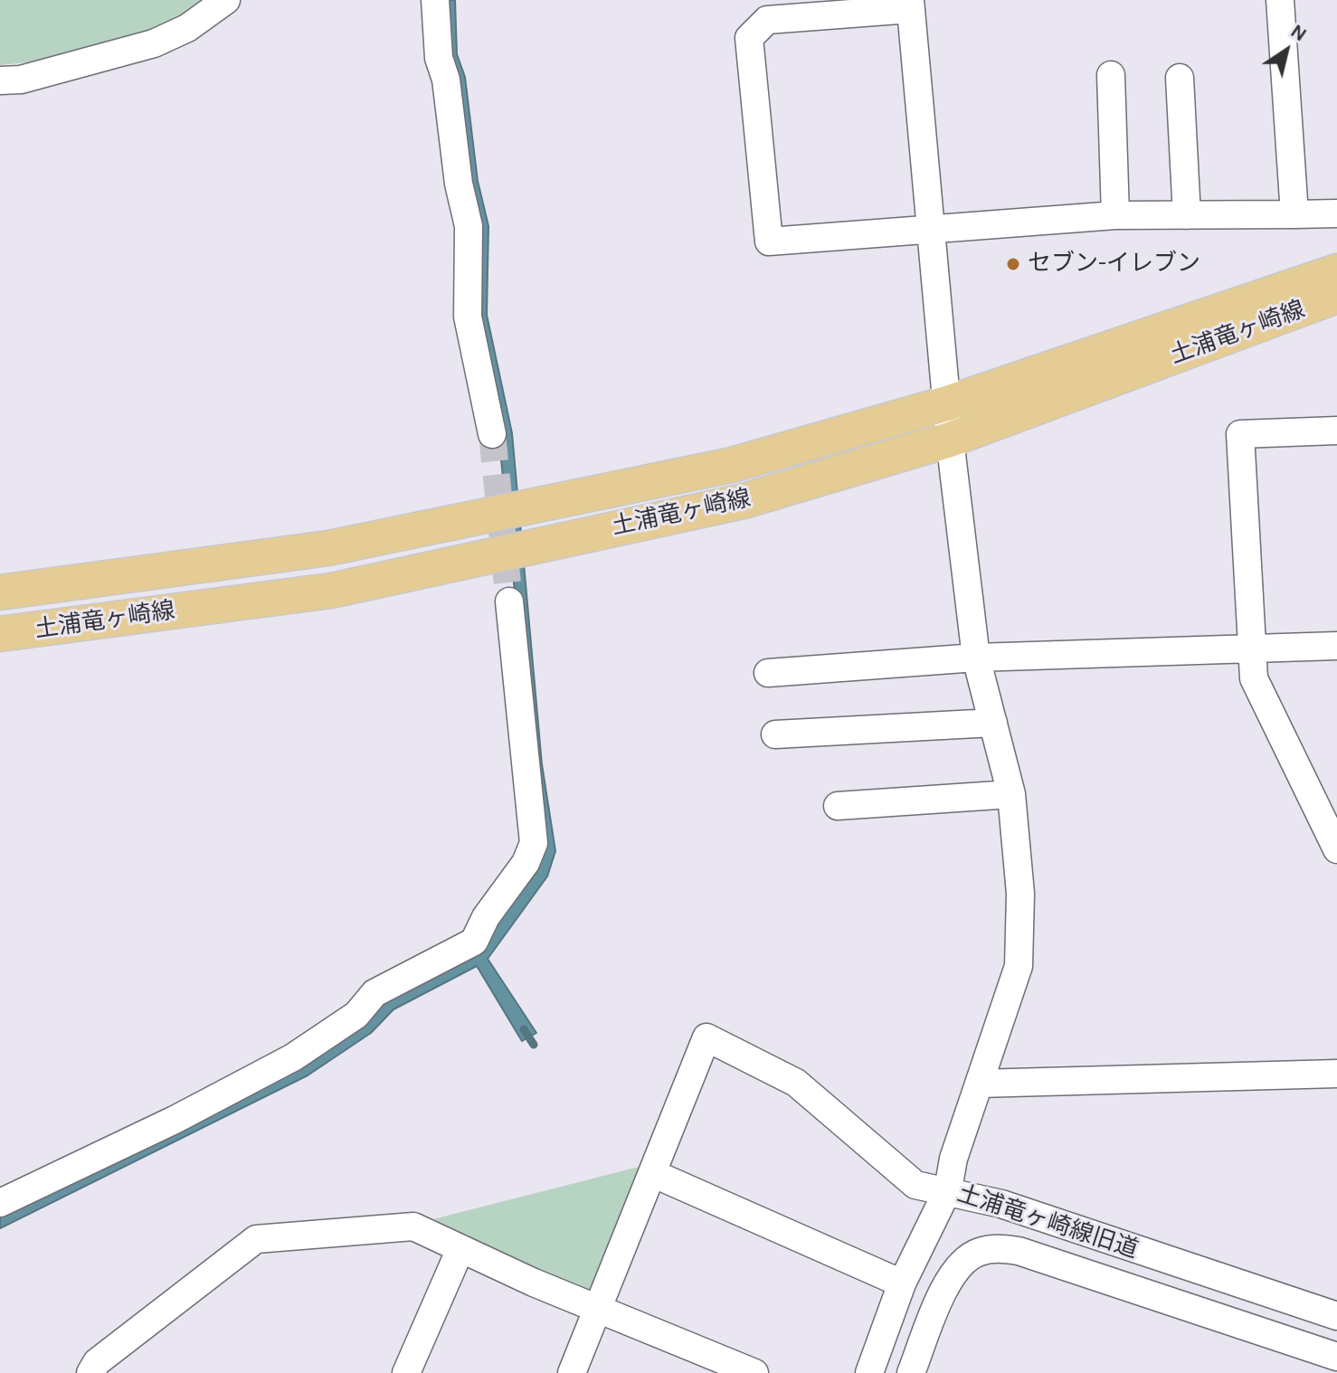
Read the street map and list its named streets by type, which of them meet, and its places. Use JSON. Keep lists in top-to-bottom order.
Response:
{
  "streets": {
    "main road": ["土浦竜ヶ崎線"],
    "street": ["土浦竜ヶ崎線旧道"]
  },
  "places": ["セブン-イレブン"],
  "north": "top right"
}
